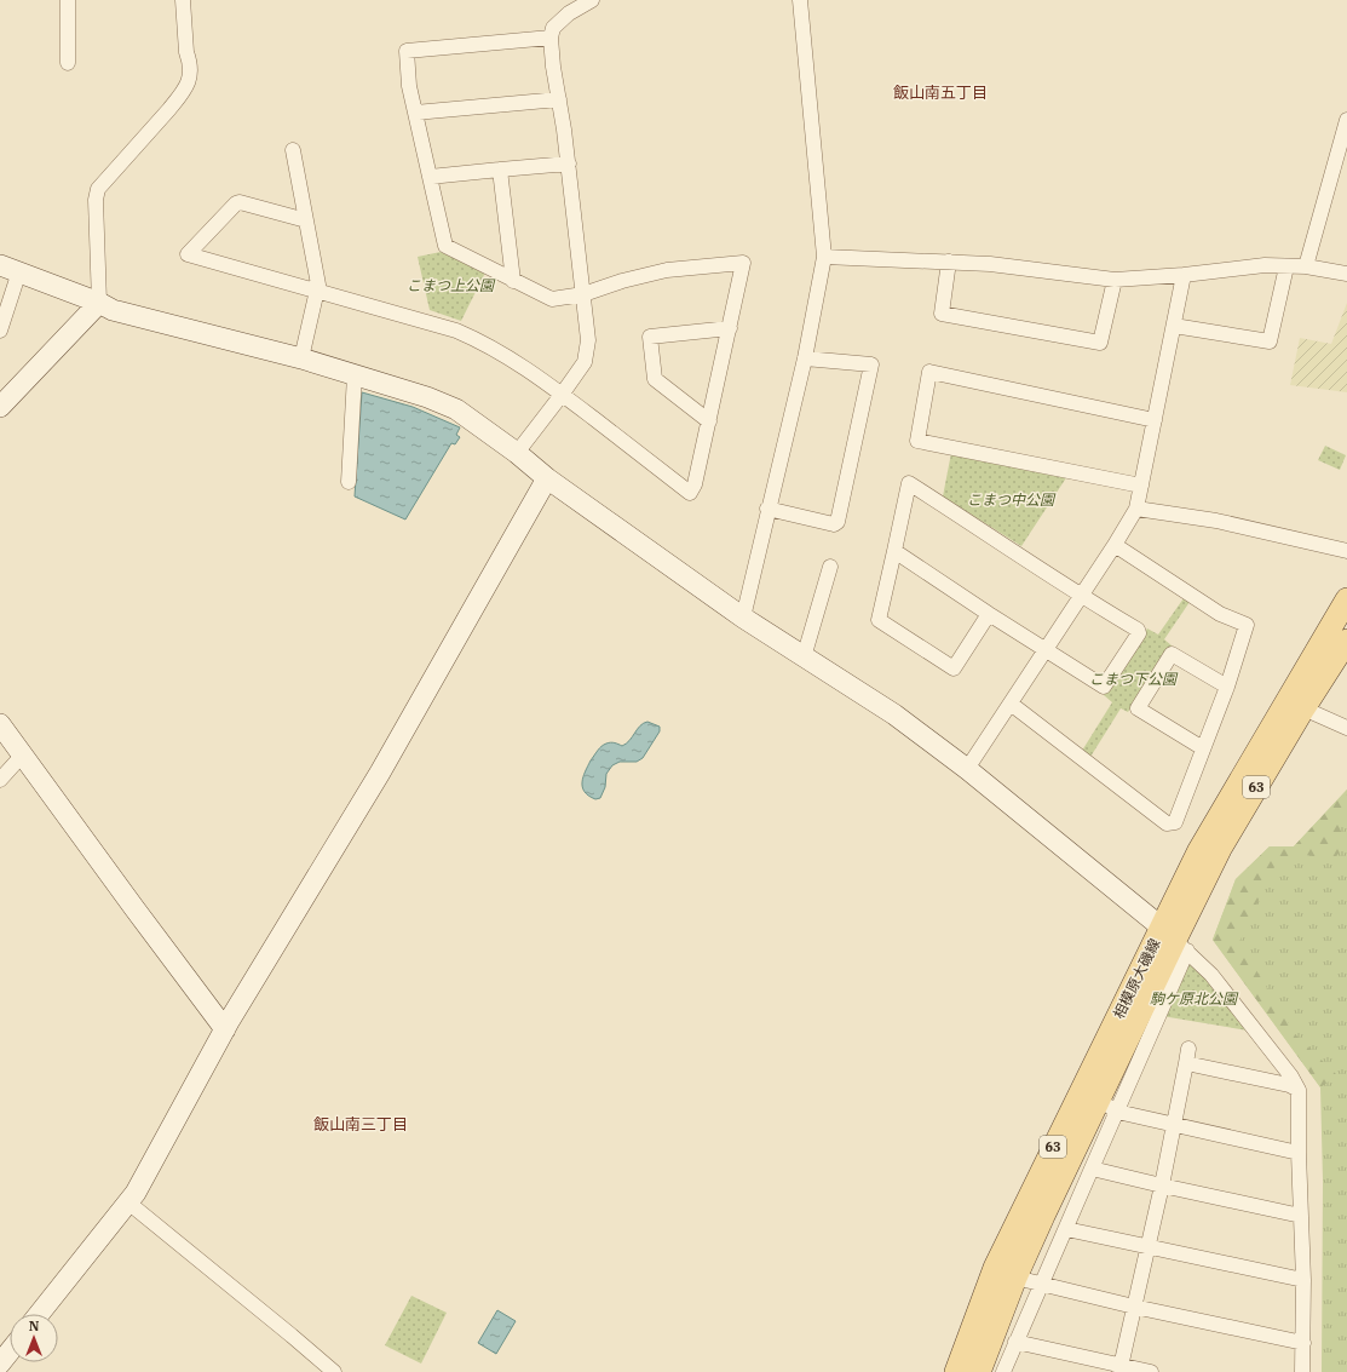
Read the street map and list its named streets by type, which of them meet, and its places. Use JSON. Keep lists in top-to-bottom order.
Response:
{
  "streets": {
    "main road": ["63", "相模原大磯線"]
  },
  "districts": ["飯山南五丁目", "飯山南三丁目"],
  "parks": [
    "こまつ上公園",
    "こまつ中公園",
    "こまつ下公園",
    "駒ケ原北公園"
  ],
  "north": "top"
}
